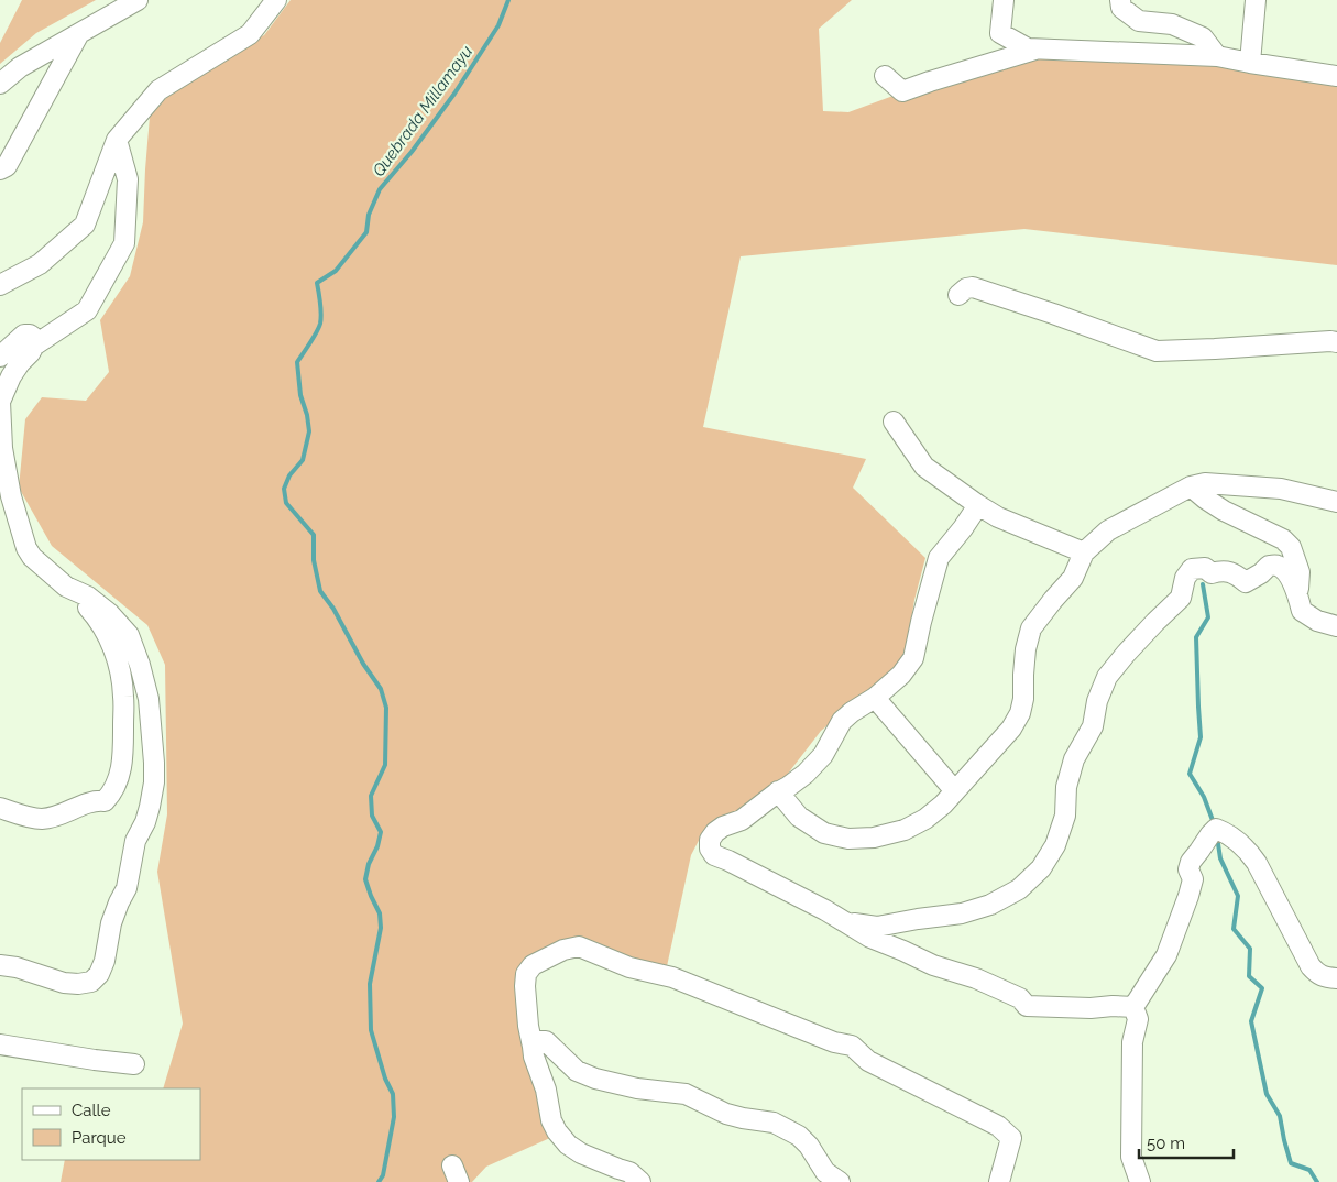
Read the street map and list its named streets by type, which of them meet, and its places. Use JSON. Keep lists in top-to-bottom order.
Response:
{
  "water": ["Quebrada Millamayu"],
  "legend": ["Calle", "Parque"],
  "scale_bar": "50 m"
}
